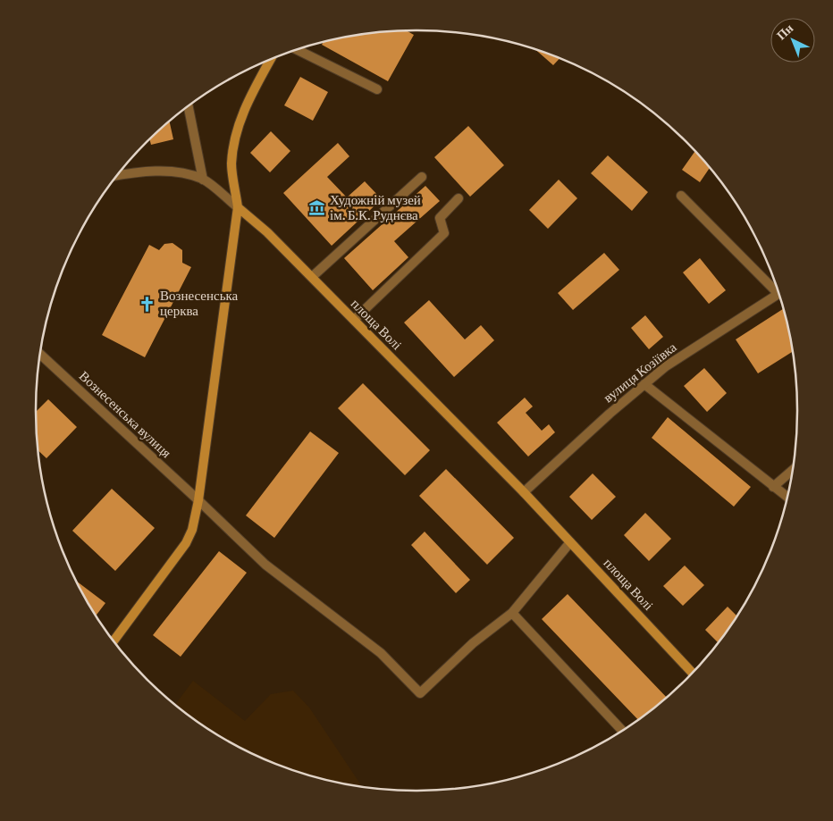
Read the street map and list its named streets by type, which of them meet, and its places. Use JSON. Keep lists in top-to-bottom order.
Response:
{
  "streets": {
    "main road": ["площа Волі"],
    "street": ["вулиця Козіївка", "Вознесенська вулиця"]
  },
  "crossings": [
    ["площа Волі", "вулиця Козіївка"]
  ],
  "places": {
    "museum": ["Художній музей ім. Б.К. Руднєва"],
    "church": ["Вознесенська церква"]
  },
  "north": "top left"
}
